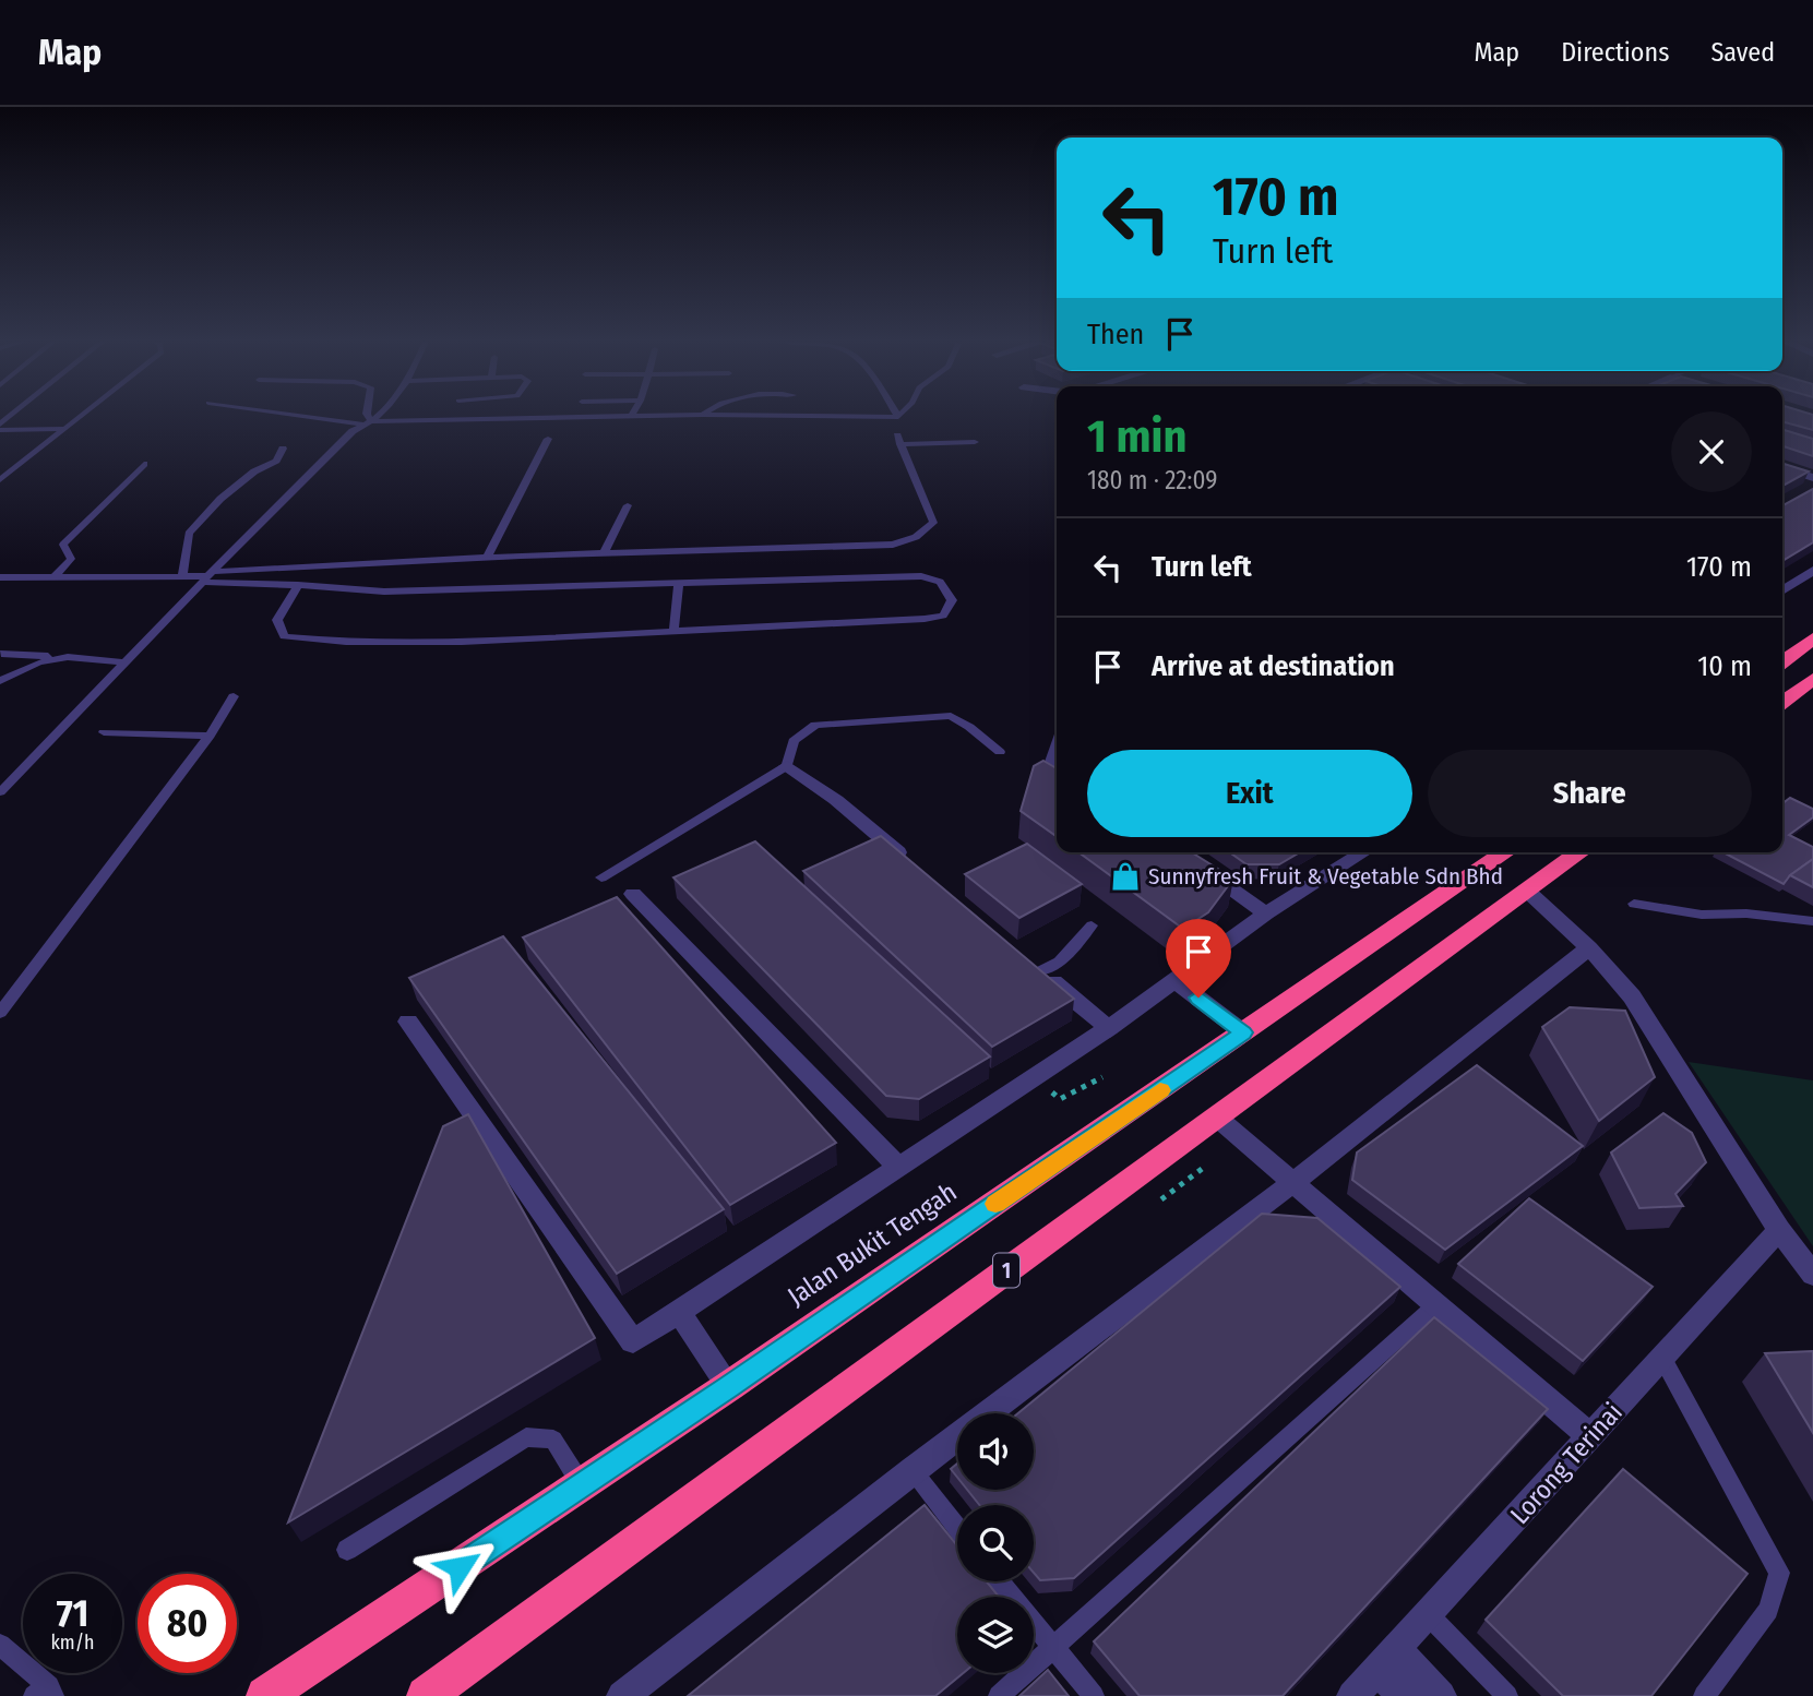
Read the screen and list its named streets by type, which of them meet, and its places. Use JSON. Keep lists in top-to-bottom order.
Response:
{
  "streets": {
    "highway": ["Jalan Bukit Tengah", "1"],
    "street": ["Lorong Terinai"]
  },
  "places": {
    "shop": ["Sunnyfresh Fruit & Vegetable Sdn Bhd"]
  },
  "page": {
    "header": "Map",
    "nav": ["Map", "Directions", "Saved"],
    "turn": ["170 m", "Turn left"],
    "then": "Then",
    "heading": ["1 min", "180 m · 22:09"],
    "list": [
      {
        "name": "Turn left",
        "value": "170 m"
      },
      {
        "name": "Arrive at destination",
        "value": "10 m"
      }
    ],
    "buttons": ["Exit", "Share"],
    "speed": "71 km/h",
    "limit": "80"
  }
}
